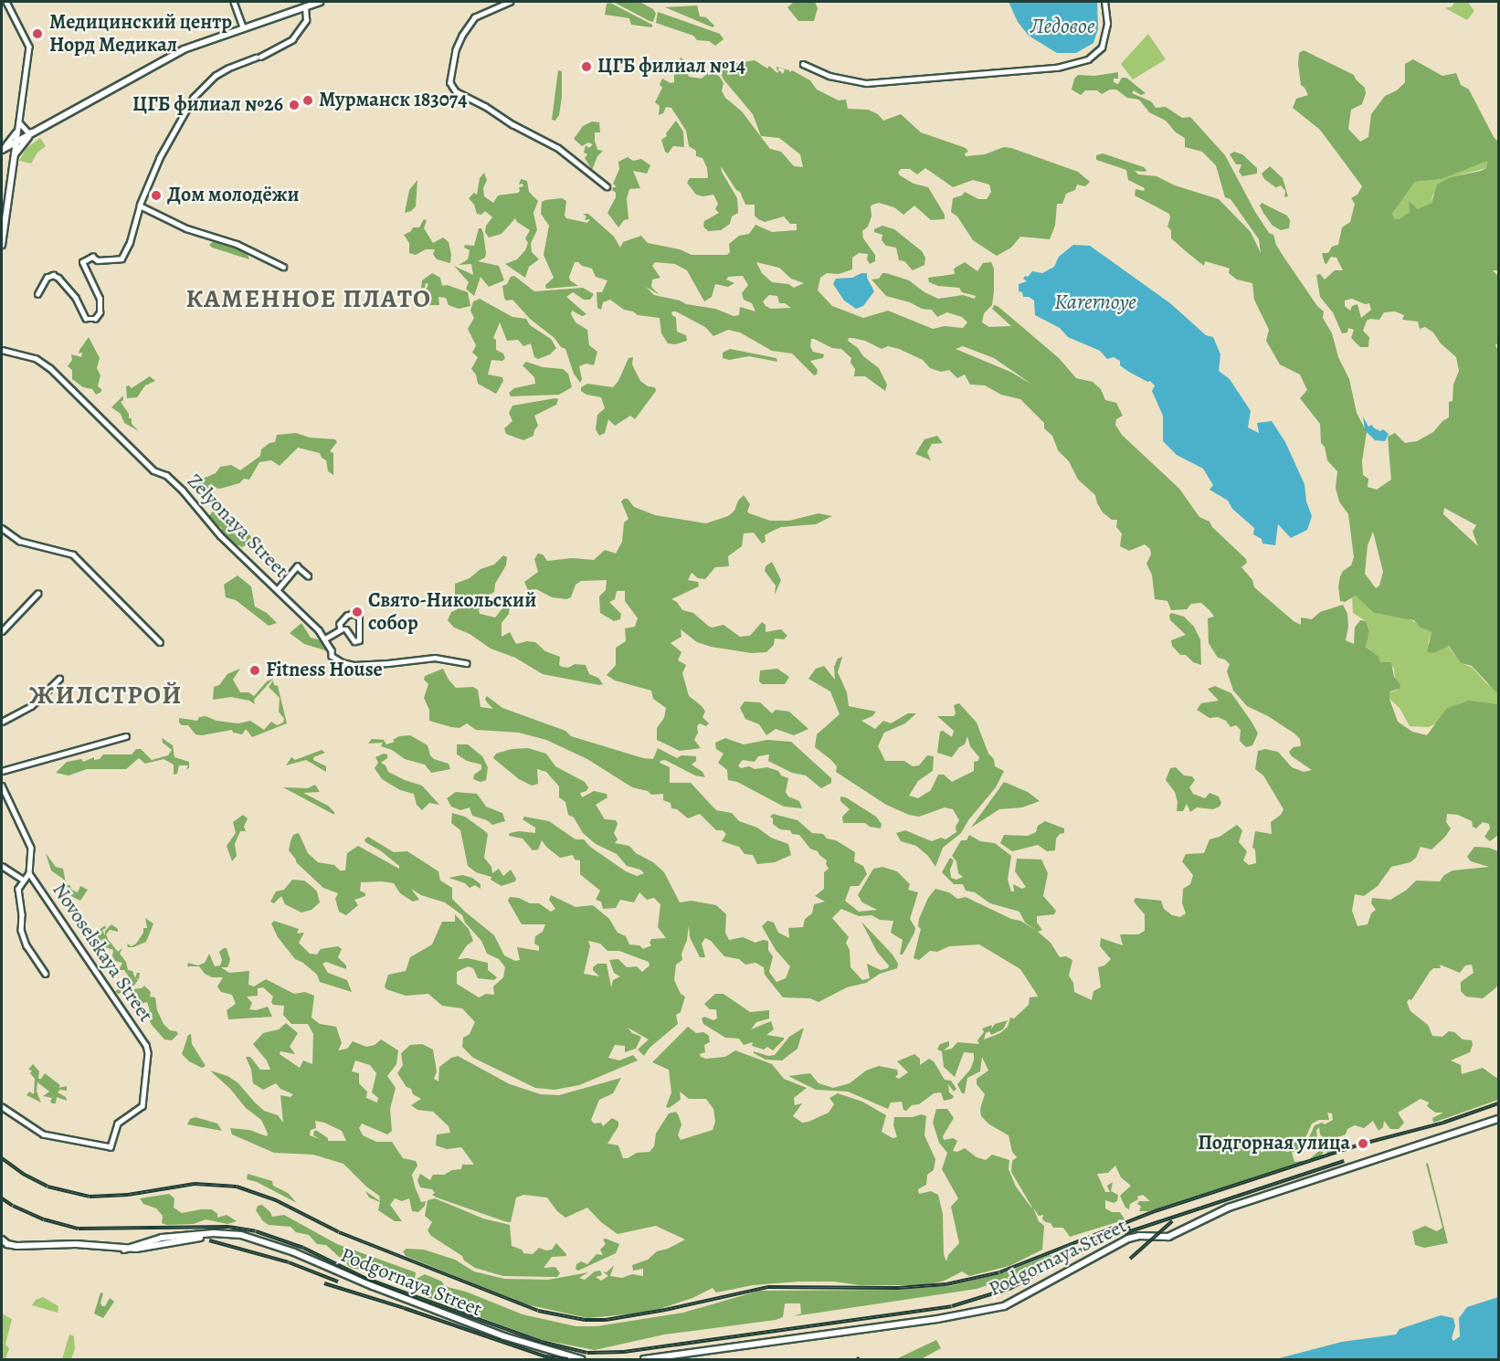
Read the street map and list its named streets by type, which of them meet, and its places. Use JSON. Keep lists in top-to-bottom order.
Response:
{
  "streets": {
    "main road": ["Podgornaya Street"],
    "street": ["Zelyonaya Street", "Novoselskaya Street"]
  },
  "districts": ["КАМЕННОЕ ПЛАТО", "ЖИЛСТРОЙ"],
  "water": ["Ледовое", "Karernoye"],
  "places": [
    "Медицинский центр Норд Медикал",
    "ЦГБ филиал №14",
    "Мурманск 183074",
    "ЦГБ филиал №26",
    "Дом молодёжи",
    "Свято-Никольский собор",
    "Fitness House",
    "Подгорная улица"
  ]
}
